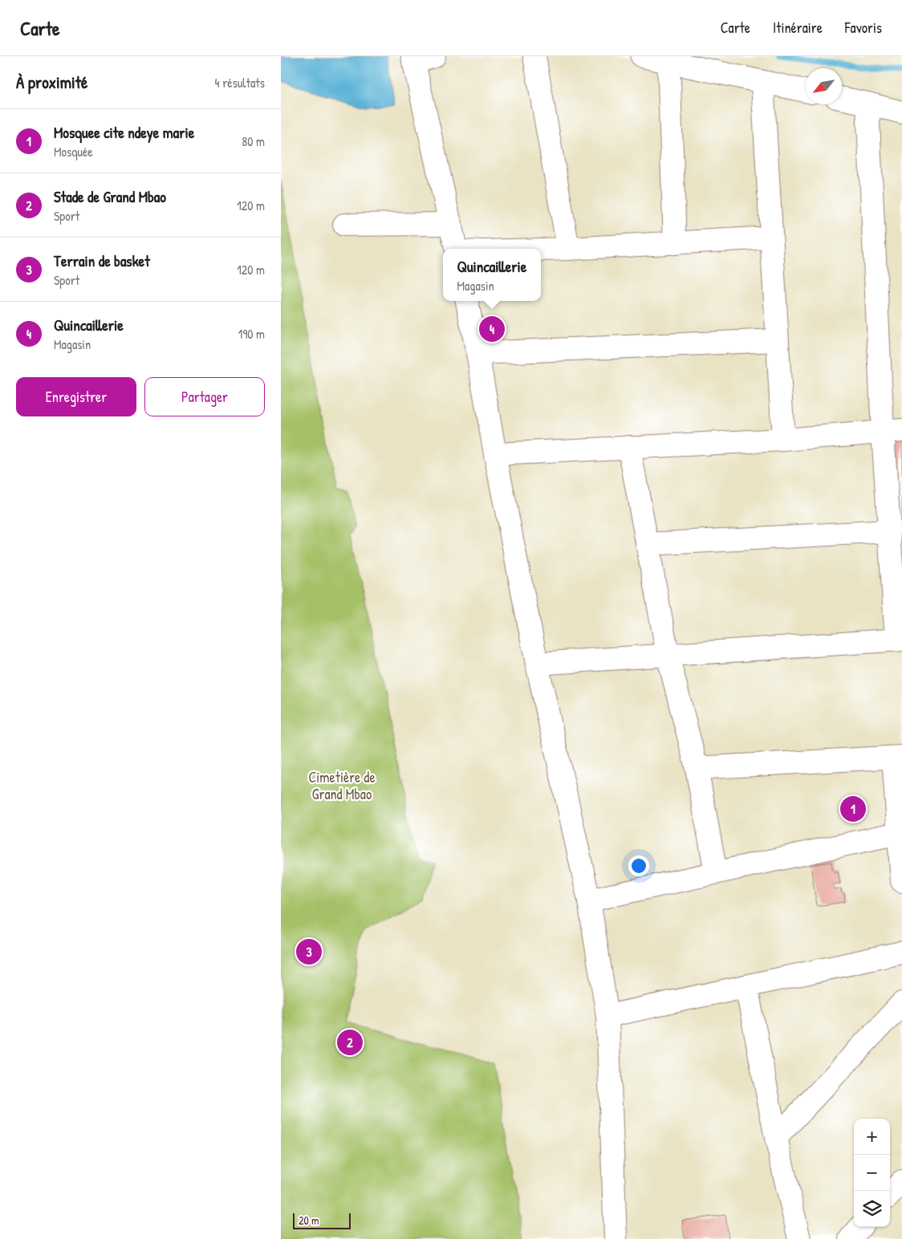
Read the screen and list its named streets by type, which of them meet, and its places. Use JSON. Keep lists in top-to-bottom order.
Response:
{
  "parks": ["Cimetière de Grand Mbao"],
  "scale_bar": "20 m",
  "north": "bottom left",
  "page": {
    "header": "Carte",
    "nav": ["Carte", "Itinéraire", "Favoris"],
    "heading": ["À proximité", "4 résultats"],
    "list": [
      {
        "mark": "1",
        "name": "Mosquee cite ndeye marie",
        "note": "Mosquée",
        "value": "80 m"
      },
      {
        "mark": "2",
        "name": "Stade de Grand Mbao",
        "note": "Sport",
        "value": "120 m"
      },
      {
        "mark": "3",
        "name": "Terrain de basket",
        "note": "Sport",
        "value": "120 m"
      },
      {
        "mark": "4",
        "name": "Quincaillerie",
        "note": "Magasin",
        "value": "190 m"
      }
    ],
    "popup": ["Quincaillerie", "Magasin"],
    "pins": [
      "4",
      "1",
      "3",
      "2"
    ],
    "buttons": ["Enregistrer", "Partager"],
    "map_buttons": ["+", "−"],
    "scale": "20 m"
  }
}
